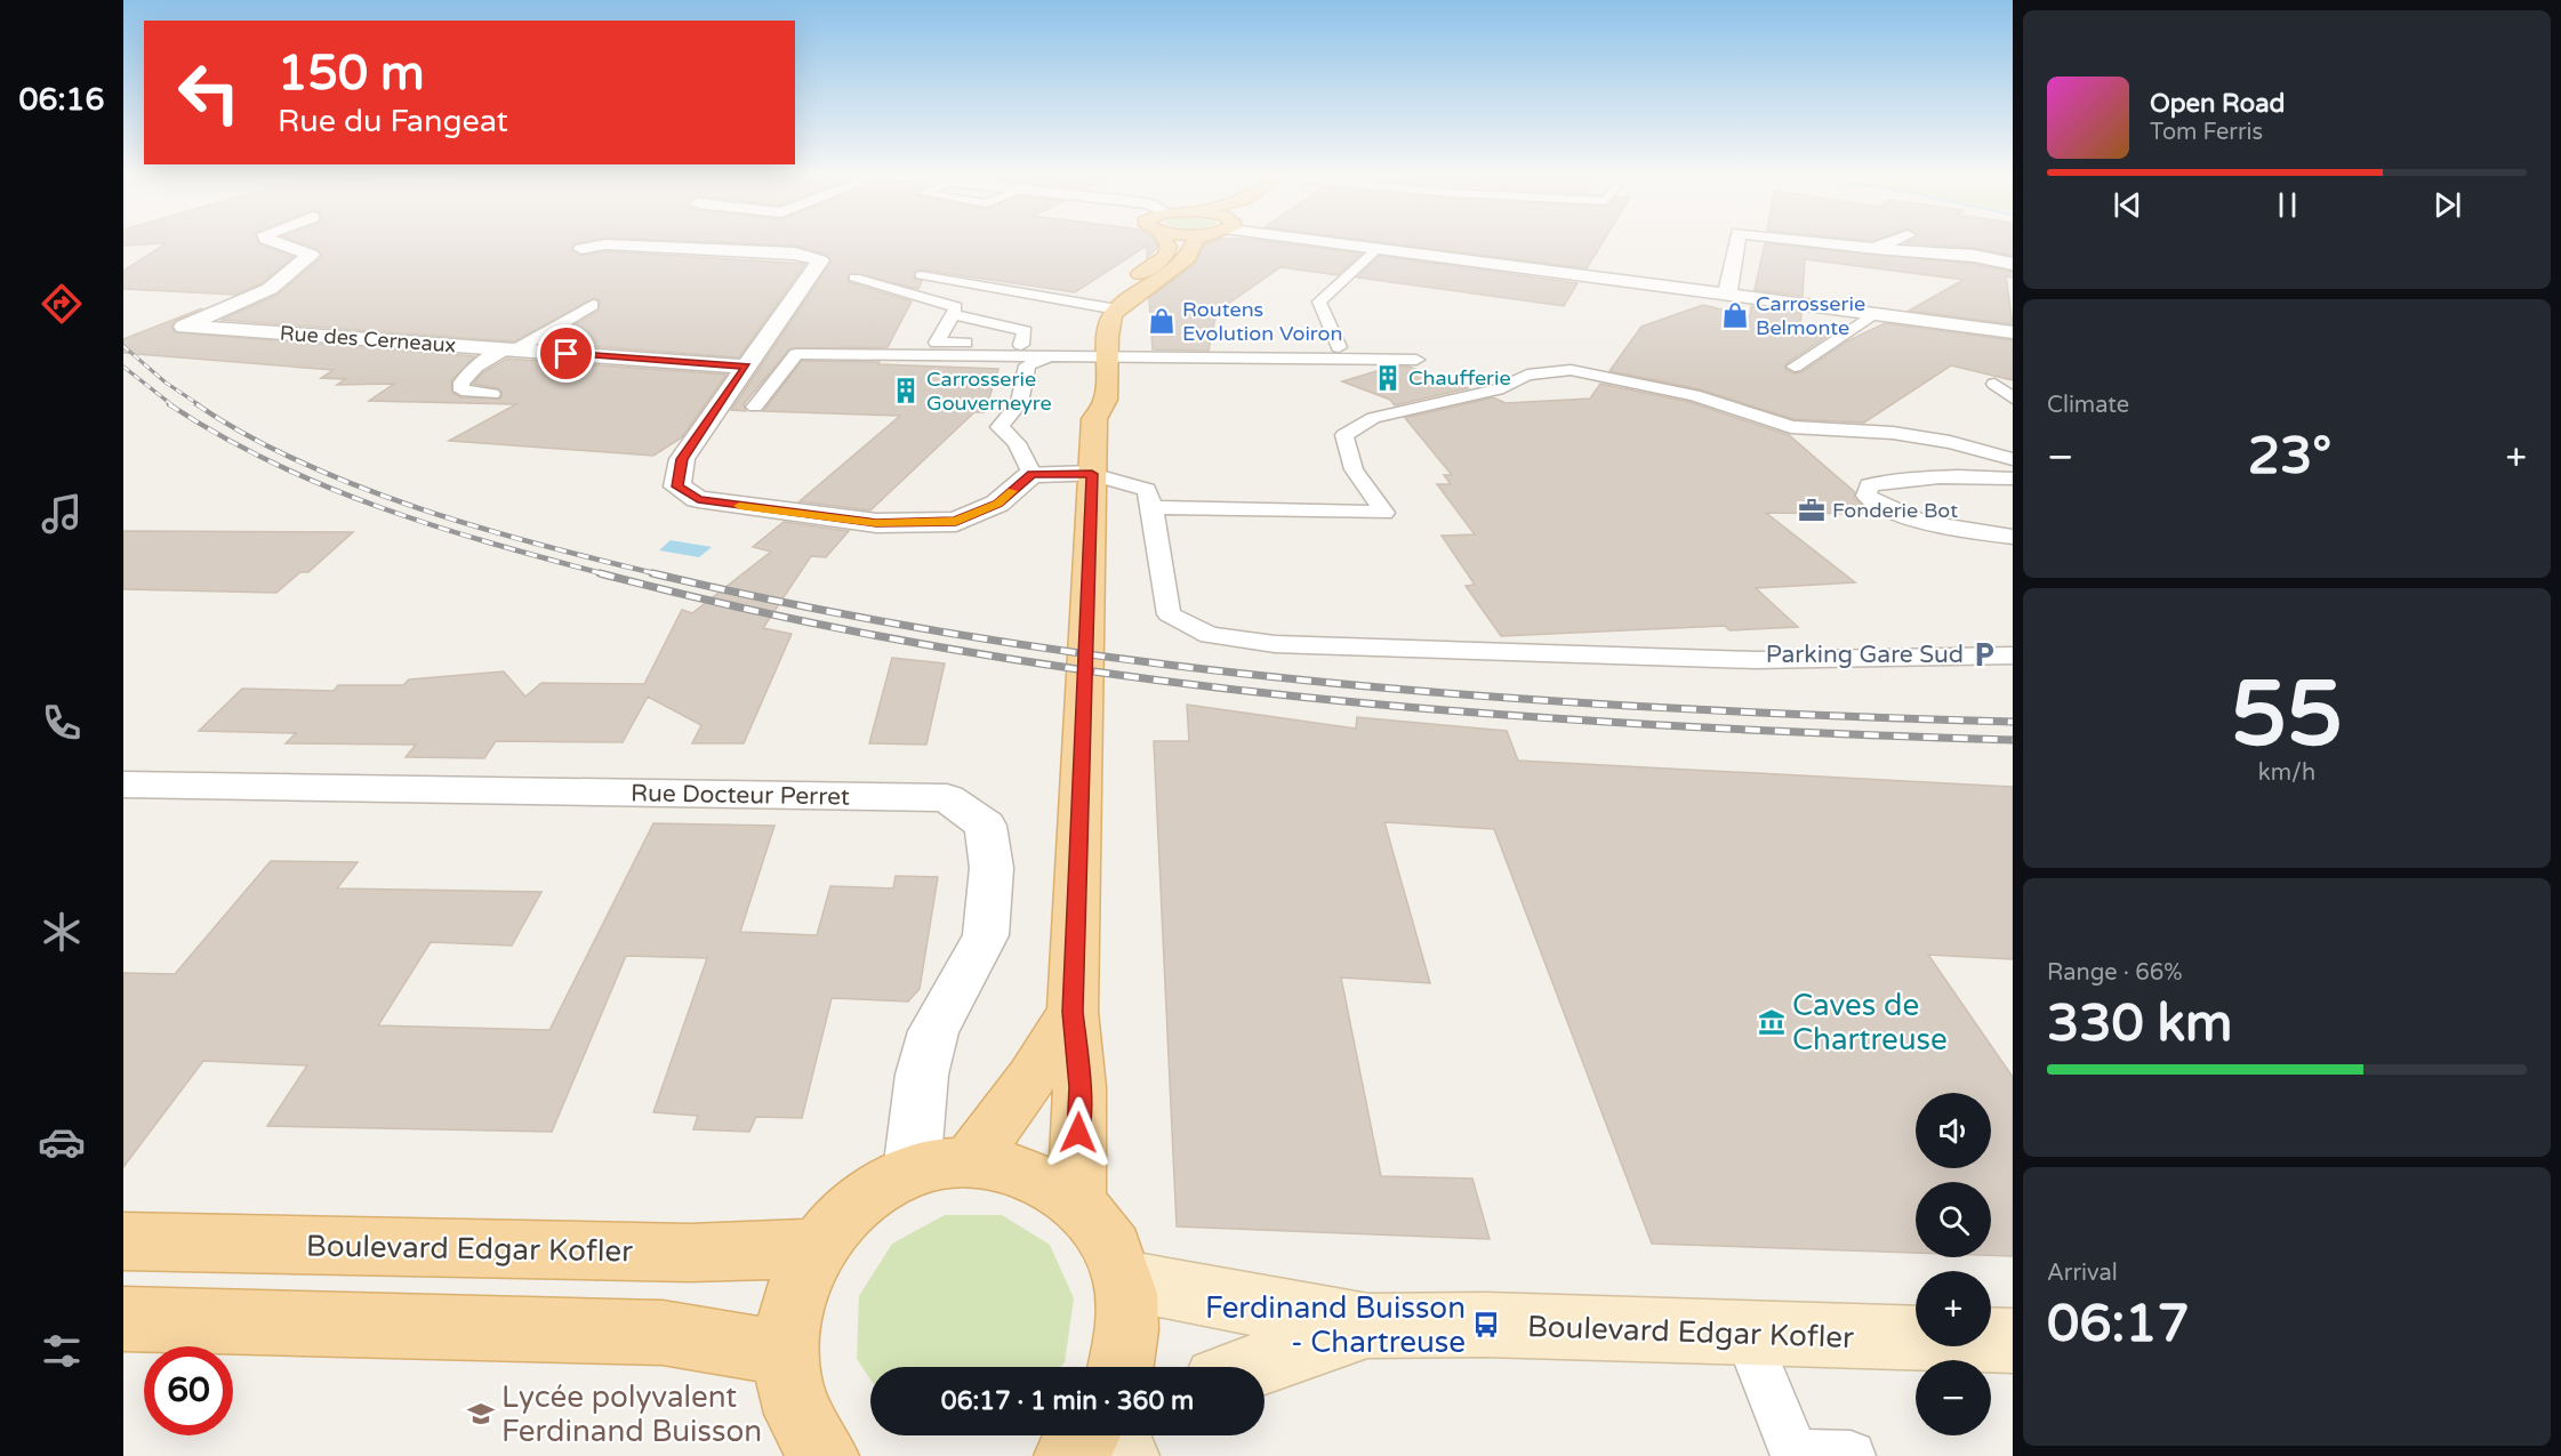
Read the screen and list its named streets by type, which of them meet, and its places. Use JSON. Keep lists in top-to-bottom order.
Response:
{
  "streets": {
    "main road": ["Boulevard Edgar Kofler"],
    "street": ["Rue des Cerneaux", "Rue Docteur Perret"]
  },
  "places": {
    "shop": ["Carrosserie Belmonte", "Routens Evolution Voiron"],
    "building": ["Chaufferie", "Carrosserie Gouverneyre"],
    "office": ["Fonderie Bot"],
    "parking": ["Parking Gare Sud"],
    "museum": ["Caves de Chartreuse"],
    "bus stop": ["Ferdinand Buisson - Chartreuse"],
    "school or university": ["Lycée polyvalent Ferdinand Buisson"]
  },
  "page": {
    "tabs": "06:16",
    "turn": ["150 m", "Rue du Fangeat"],
    "song": ["Open Road", "Tom Ferris"],
    "tile": [
      "Climate",
      ["55", "km/h"],
      ["Range · 66%", "330 km"],
      ["Arrival", "06:17"]
    ],
    "heat": ["−", "23°", "+"],
    "map_buttons": ["+", "−"],
    "limit": "60",
    "trip": "06:17 · 1 min · 360 m"
  }
}
